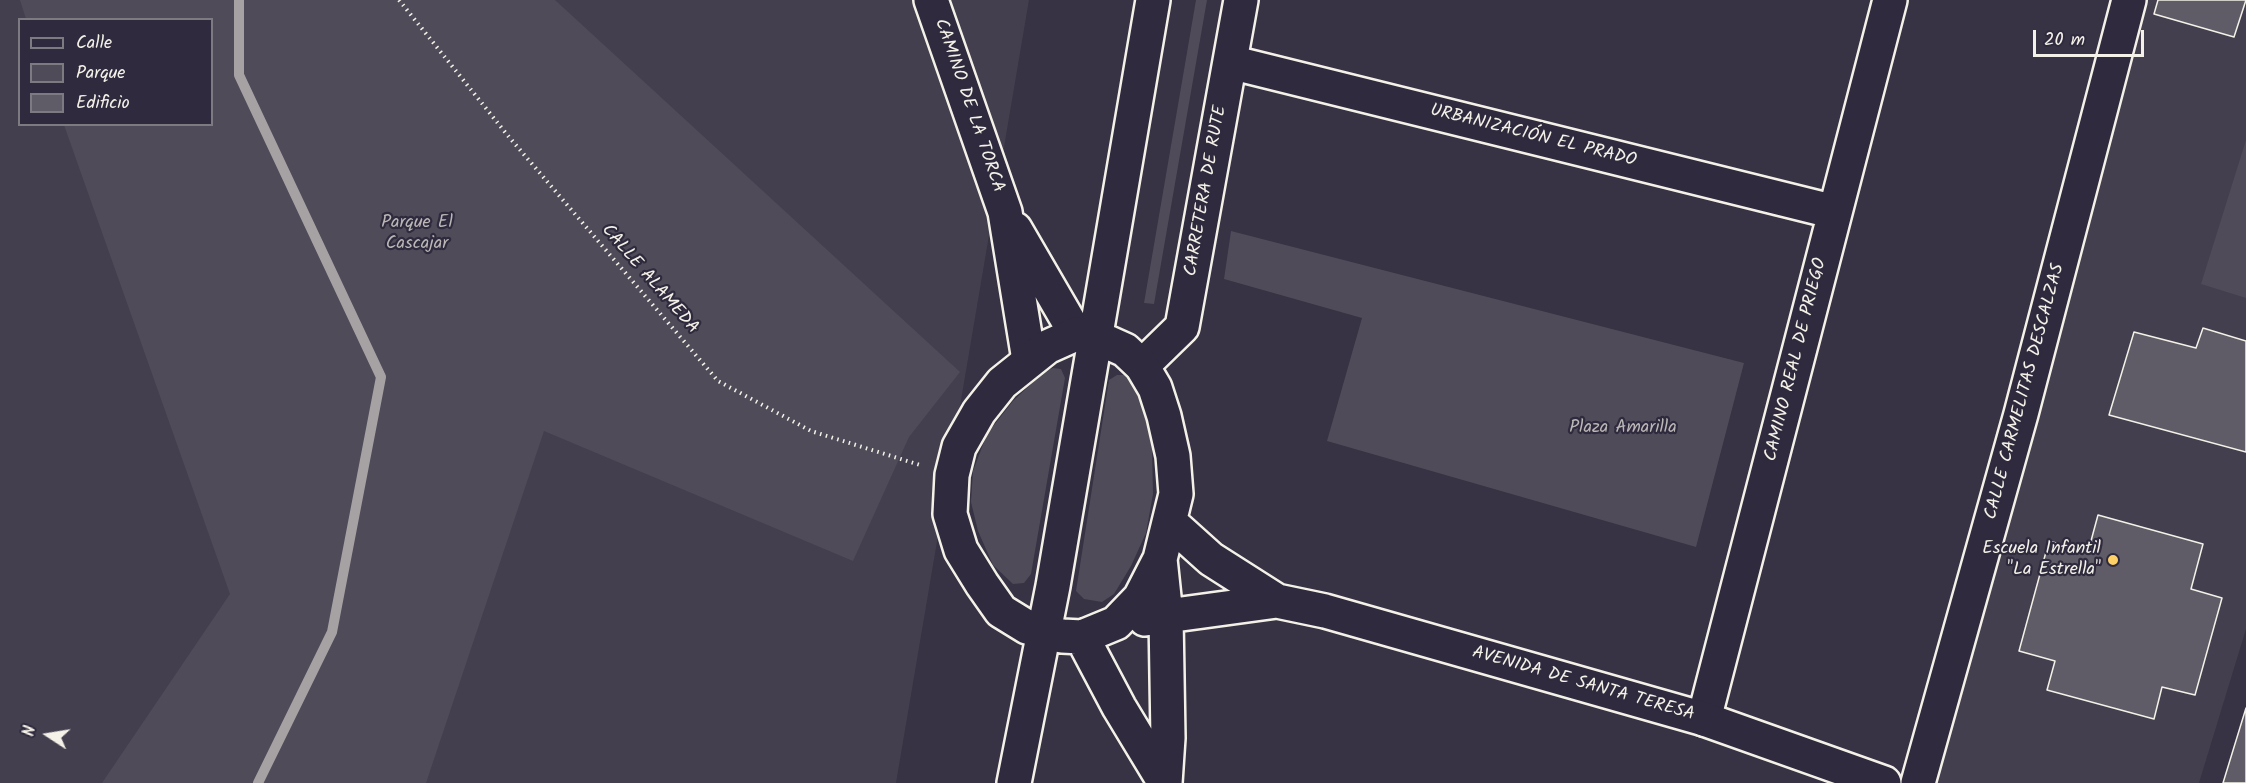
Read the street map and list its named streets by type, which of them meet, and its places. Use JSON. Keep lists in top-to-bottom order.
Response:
{
  "streets": {
    "street": [
      "CAMINO DE LA TORCA",
      "URBANIZACIÓN EL PRADO",
      "CARRETERA DE RUTE",
      "CAMINO REAL DE PRIEGO",
      "CALLE CARMELITAS DESCALZAS",
      "AVENIDA DE SANTA TERESA"
    ],
    "path": ["CALLE ALAMEDA"]
  },
  "crossings": [
    ["URBANIZACIÓN EL PRADO", "CARRETERA DE RUTE"],
    ["URBANIZACIÓN EL PRADO", "CAMINO REAL DE PRIEGO"],
    ["CAMINO REAL DE PRIEGO", "AVENIDA DE SANTA TERESA"]
  ],
  "parks": ["Parque El Cascajar", "Plaza Amarilla"],
  "places": ["Escuela Infantil \"La Estrella\""],
  "legend": ["Calle", "Parque", "Edificio"],
  "scale_bar": "20 m",
  "north": "left"
}
